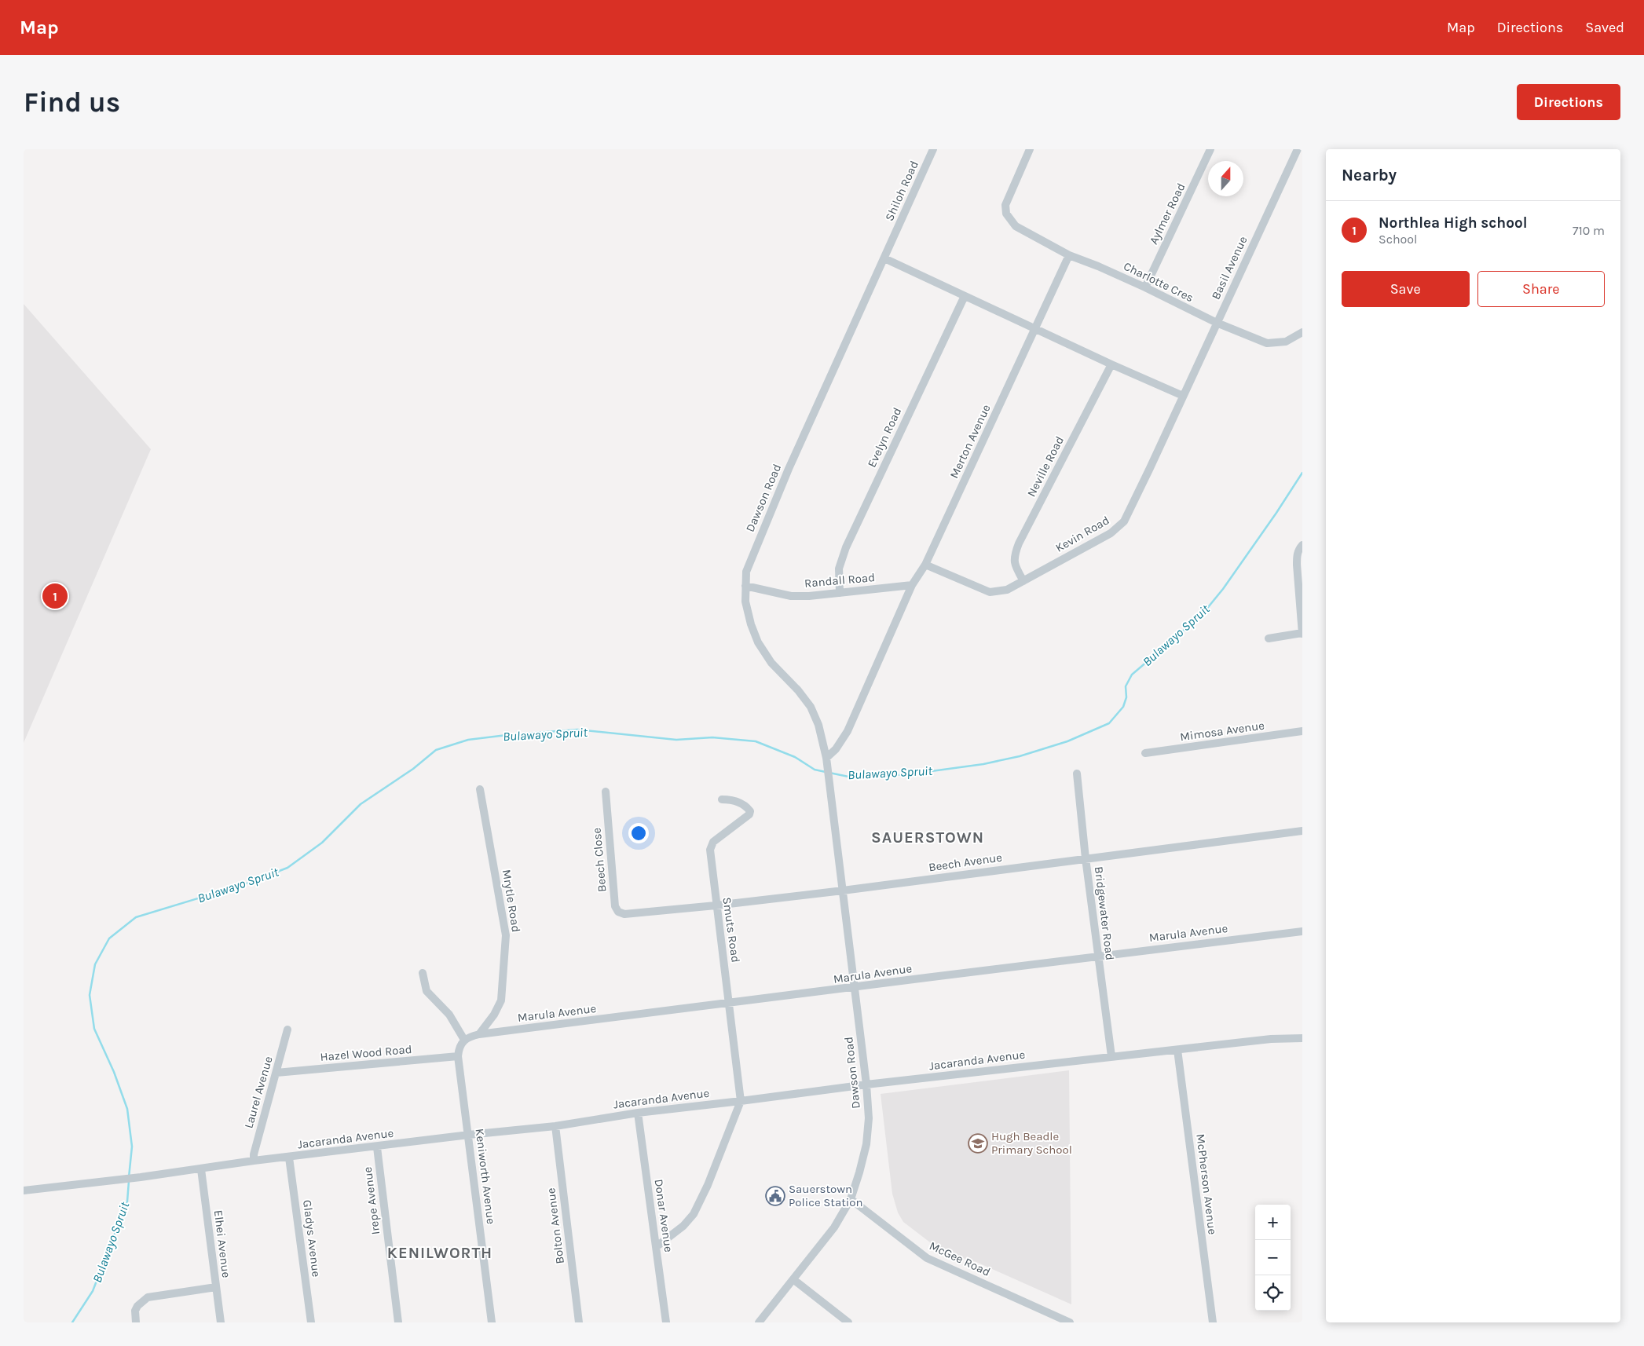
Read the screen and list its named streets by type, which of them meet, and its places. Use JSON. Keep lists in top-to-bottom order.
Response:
{
  "streets": {
    "street": [
      "Shiloh Road",
      "Aylmer Road",
      "Basil Avenue",
      "Charlotte Cres",
      "Evelyn Road",
      "Merton Avenue",
      "Neville Road",
      "Dawson Road",
      "Kevin Road",
      "Randall Road",
      "Mimosa Avenue",
      "Beech Close",
      "Beech Avenue",
      "Mrytle Road",
      "Bridgewater Road",
      "Smuts Road",
      "Marula Avenue",
      "Hazel Wood Road",
      "Jacaranda Avenue",
      "Laurel Avenue",
      "Keniworth Avenue",
      "McPherson Avenue",
      "Irepe Avenue",
      "Donar Avenue",
      "Bolton Avenue",
      "Gladys Avenue",
      "Elhei Avenue",
      "McGee Road"
    ]
  },
  "crossings": [
    ["Shiloh Road", "Dawson Road"],
    ["Aylmer Road", "Charlotte Cres"],
    ["Basil Avenue", "Charlotte Cres"],
    ["Basil Avenue", "Kevin Road"],
    ["Evelyn Road", "Randall Road"],
    ["Merton Avenue", "Kevin Road"],
    ["Neville Road", "Kevin Road"],
    ["Dawson Road", "Randall Road"],
    ["Dawson Road", "Beech Avenue"],
    ["Dawson Road", "Marula Avenue"],
    ["Dawson Road", "Jacaranda Avenue"],
    ["Dawson Road", "McGee Road"],
    ["Beech Close", "Beech Avenue"],
    ["Beech Avenue", "Bridgewater Road"],
    ["Beech Avenue", "Smuts Road"],
    ["Mrytle Road", "Marula Avenue"],
    ["Bridgewater Road", "Marula Avenue"],
    ["Bridgewater Road", "Jacaranda Avenue"],
    ["Smuts Road", "Marula Avenue"],
    ["Smuts Road", "Jacaranda Avenue"],
    ["Hazel Wood Road", "Laurel Avenue"],
    ["Hazel Wood Road", "Keniworth Avenue"],
    ["Jacaranda Avenue", "Laurel Avenue"],
    ["Jacaranda Avenue", "Keniworth Avenue"],
    ["Jacaranda Avenue", "McPherson Avenue"],
    ["Jacaranda Avenue", "Irepe Avenue"],
    ["Jacaranda Avenue", "Donar Avenue"],
    ["Jacaranda Avenue", "Bolton Avenue"],
    ["Jacaranda Avenue", "Gladys Avenue"],
    ["Jacaranda Avenue", "Elhei Avenue"]
  ],
  "districts": ["SAUERSTOWN", "KENILWORTH"],
  "water": ["Bulawayo Spruit"],
  "places": {
    "school or university": ["Hugh Beadle Primary School"],
    "public building": ["Sauerstown Police Station"]
  },
  "north": "top",
  "page": {
    "header": "Map",
    "nav": ["Map", "Directions", "Saved"],
    "buttons": [
      "Directions",
      ["Save", "Share"]
    ],
    "title": "Find us",
    "heading": "Nearby",
    "list": [
      {
        "mark": "1",
        "name": "Northlea High school",
        "note": "School",
        "value": "710 m"
      }
    ],
    "pins": "1",
    "map_buttons": ["+", "−"]
  }
}
